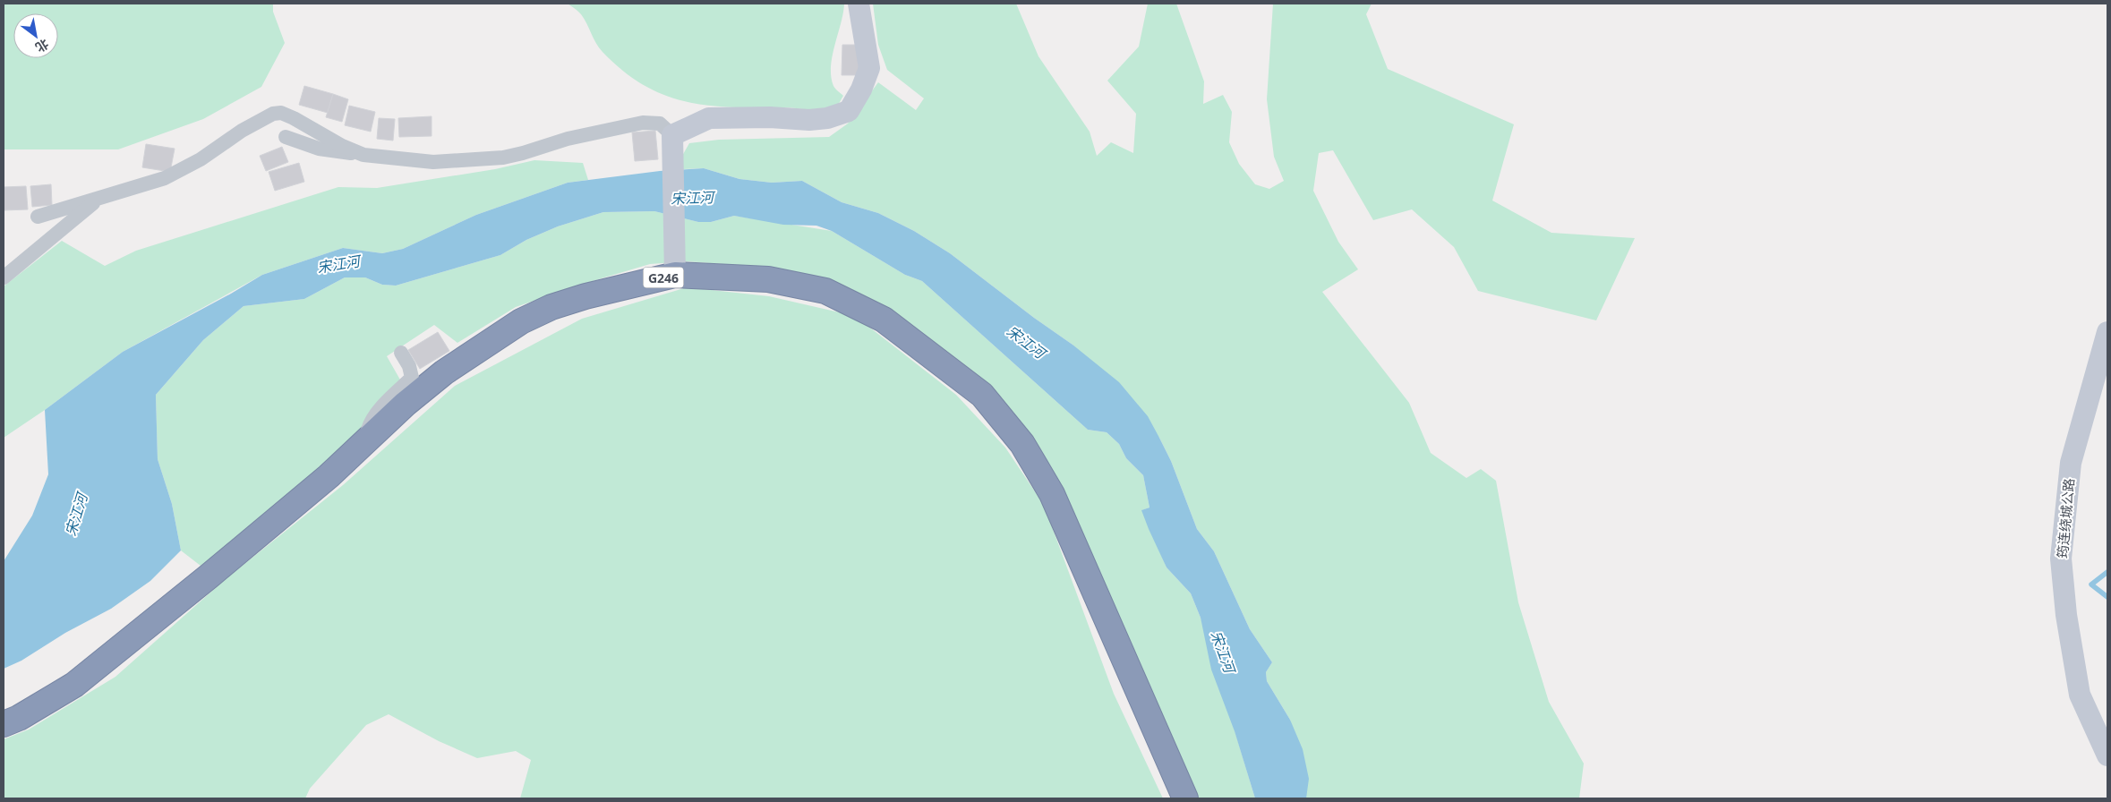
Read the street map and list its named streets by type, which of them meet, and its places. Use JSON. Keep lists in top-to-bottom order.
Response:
{
  "streets": {
    "highway": ["G246"],
    "street": ["筠连绕城公路"]
  },
  "water": ["宋江河"],
  "north": "bottom right"
}
